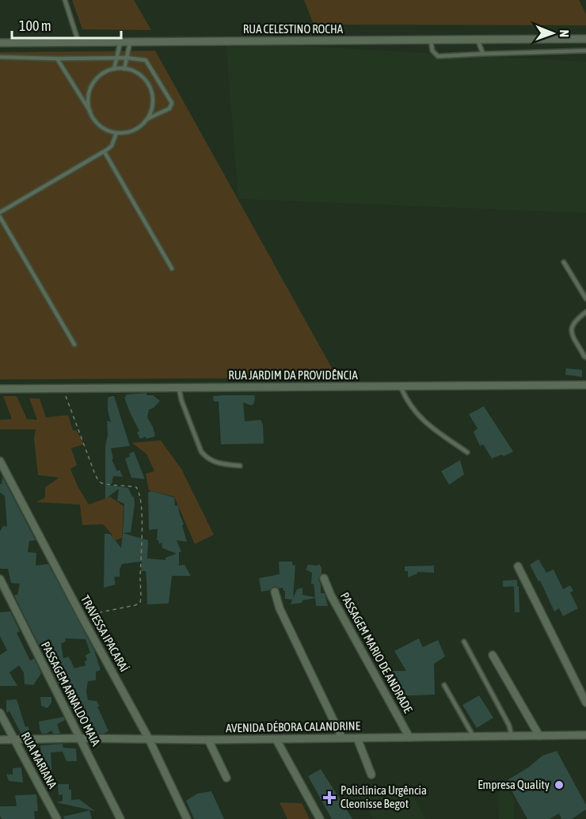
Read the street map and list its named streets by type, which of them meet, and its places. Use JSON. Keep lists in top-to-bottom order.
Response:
{
  "streets": {
    "street": [
      "RUA CELESTINO ROCHA",
      "RUA JARDIM DA PROVIDÊNCIA",
      "TRAVESSA IPACARAÍ",
      "PASSAGEM MARIO DE ANDRADE",
      "PASSAGEM ARNALDO MAIA",
      "AVENIDA DÉBORA CALANDRINE",
      "RUA MARIANA"
    ]
  },
  "crossings": [
    ["TRAVESSA IPACARAÍ", "AVENIDA DÉBORA CALANDRINE"],
    ["PASSAGEM MARIO DE ANDRADE", "AVENIDA DÉBORA CALANDRINE"],
    ["PASSAGEM ARNALDO MAIA", "AVENIDA DÉBORA CALANDRINE"],
    ["AVENIDA DÉBORA CALANDRINE", "RUA MARIANA"]
  ],
  "places": {
    "other": ["Empresa Quality"],
    "health": ["Policlínica Urgência Cleonisse Begot"]
  },
  "scale_bar": "100 m",
  "north": "right"
}
